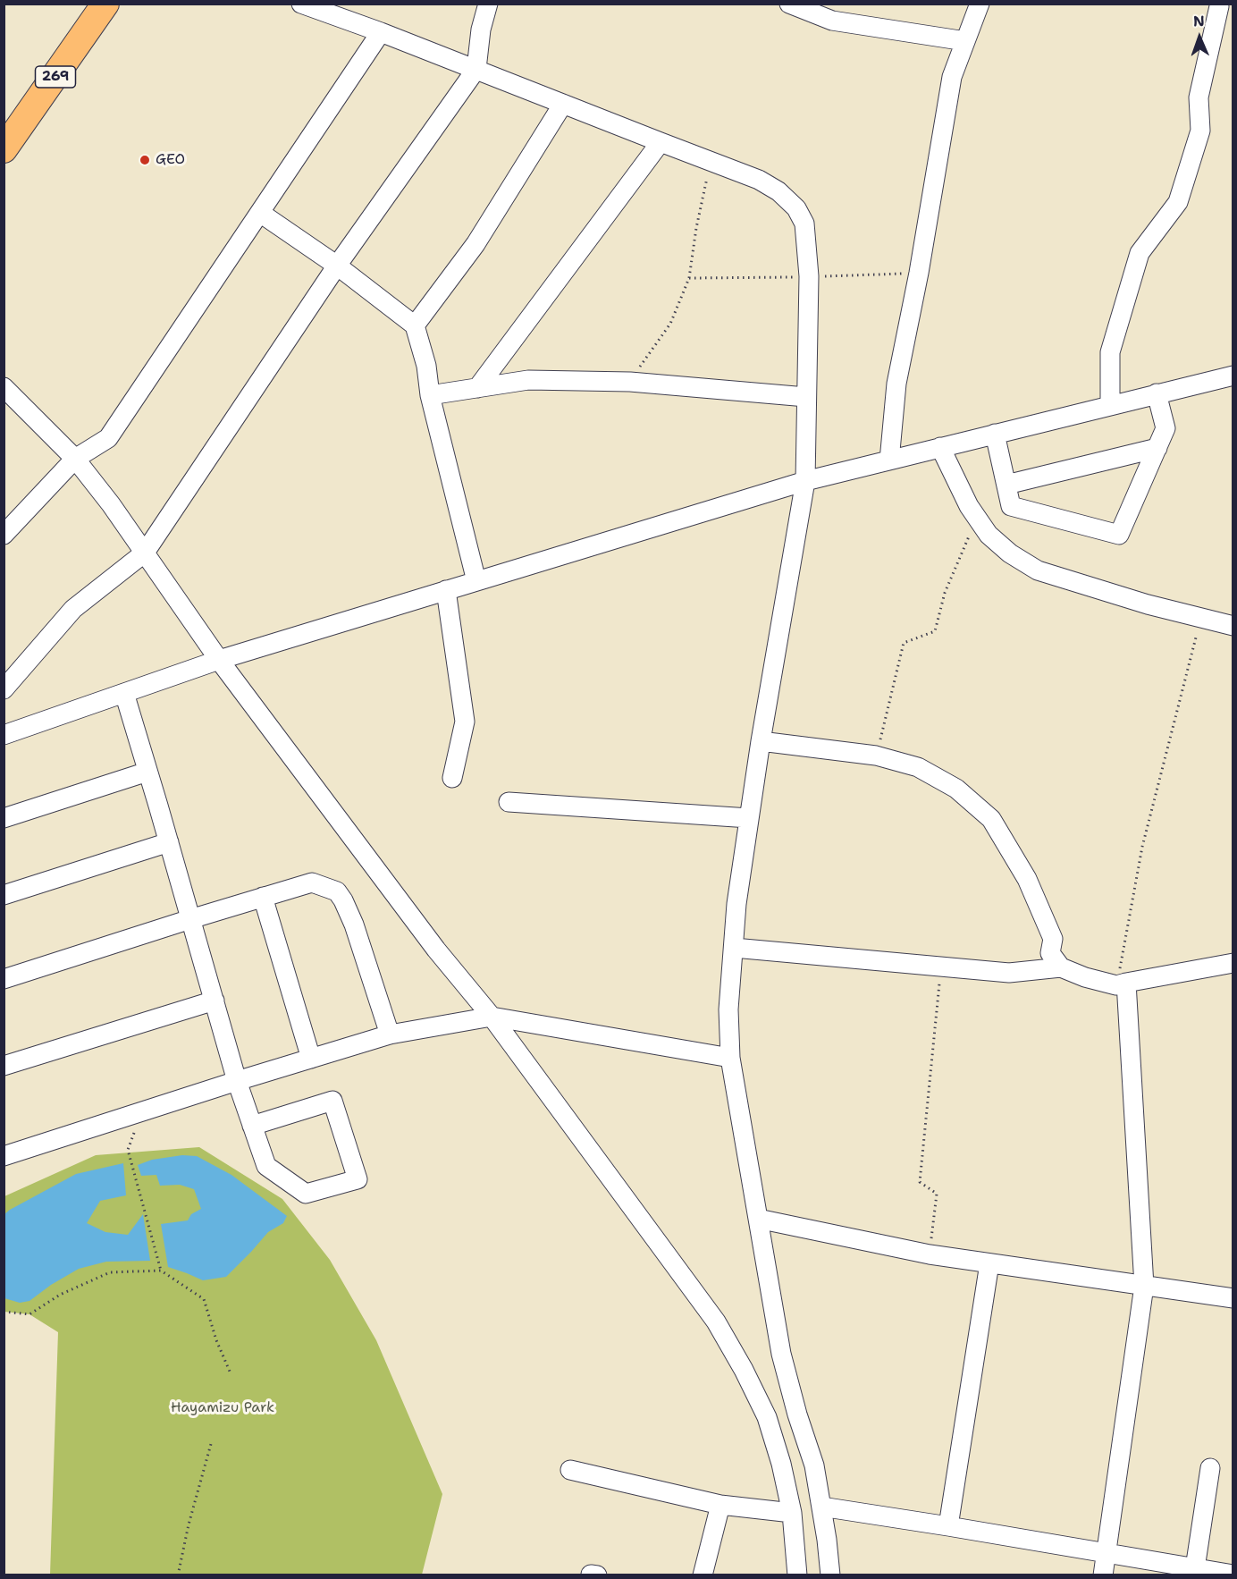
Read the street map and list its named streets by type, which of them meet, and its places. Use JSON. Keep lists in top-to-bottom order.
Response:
{
  "streets": {
    "highway": ["269"]
  },
  "parks": ["Hayamizu Park"],
  "places": ["GEO"],
  "north": "top"
}
